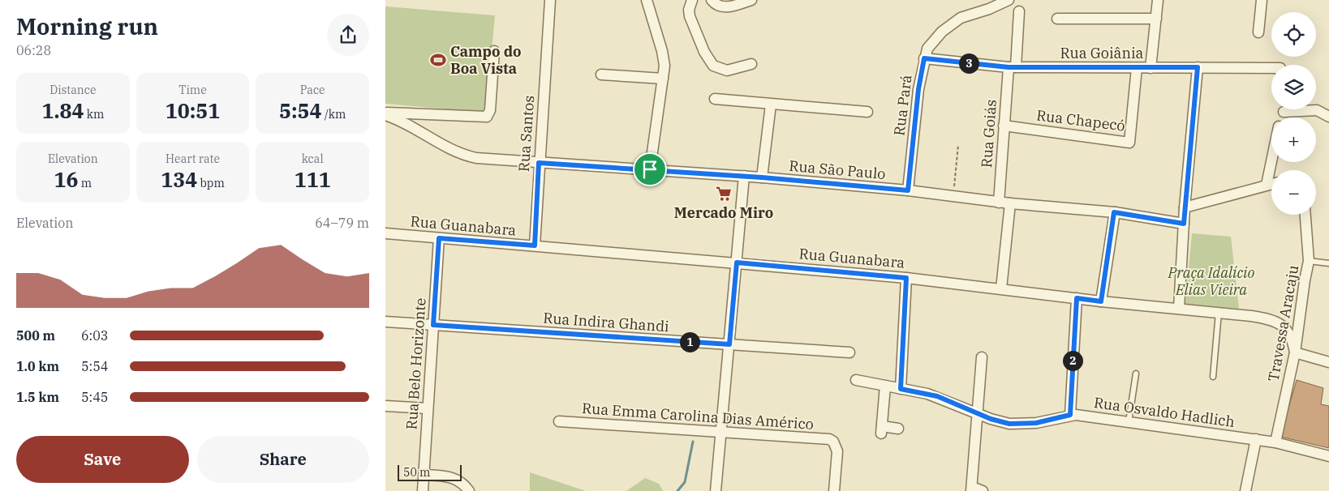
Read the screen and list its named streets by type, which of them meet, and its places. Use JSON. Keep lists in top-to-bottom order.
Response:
{
  "streets": {
    "street": [
      "Rua Goiânia",
      "Rua Pará",
      "Rua Chapecó",
      "Rua Santos",
      "Rua Goiás",
      "Rua São Paulo",
      "Rua Guanabara",
      "Rua Indira Ghandi",
      "Travessa Aracaju",
      "Rua Belo Horizonte",
      "Rua Osvaldo Hadlich",
      "Rua Emma Carolina Dias Américo"
    ]
  },
  "crossings": [
    ["Rua Goiânia", "Rua Pará"],
    ["Rua Goiânia", "Rua Chapecó"],
    ["Rua Goiânia", "Rua Goiás"],
    ["Rua Pará", "Rua São Paulo"],
    ["Rua Chapecó", "Rua Goiás"],
    ["Rua Santos", "Rua São Paulo"],
    ["Rua Santos", "Rua Guanabara"],
    ["Rua Goiás", "Rua São Paulo"],
    ["Rua Guanabara", "Travessa Aracaju"],
    ["Rua Guanabara", "Rua Belo Horizonte"],
    ["Rua Indira Ghandi", "Rua Belo Horizonte"],
    ["Travessa Aracaju", "Rua Osvaldo Hadlich"]
  ],
  "parks": ["Praça Idalício Elias Vieira"],
  "places": {
    "sports": ["Campo do Boa Vista"],
    "supermarket": ["Mercado Miro"]
  },
  "scale_bar": "50 m",
  "page": {
    "heading": ["Morning run", "06:28"],
    "map_buttons": ["+", "−"],
    "pins": ["3", "1", "2"],
    "stats": [
      ["Distance", "1.84 km"],
      ["Time", "10:51"],
      ["Pace", "5:54 /km"],
      ["Elevation", "16 m"],
      ["Heart rate", "134 bpm"],
      ["kcal", "111"]
    ],
    "chart": ["Elevation", "64–79 m"],
    "list": [
      {
        "name": "500 m",
        "note": "6:03"
      },
      {
        "name": "1.0 km",
        "note": "5:54"
      },
      {
        "name": "1.5 km",
        "note": "5:45"
      }
    ],
    "buttons": ["Save", "Share"],
    "scale": "50 m"
  }
}
